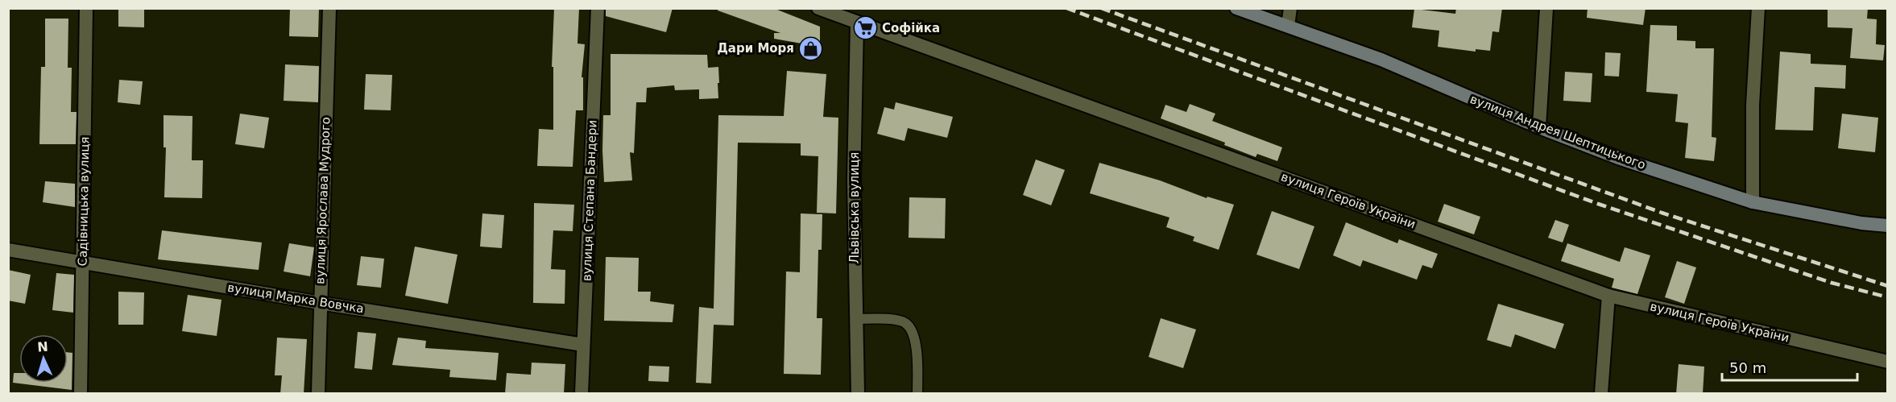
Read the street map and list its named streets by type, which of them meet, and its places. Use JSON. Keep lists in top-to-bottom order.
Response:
{
  "streets": {
    "main road": ["вулиця Андрея Шептицького"],
    "street": [
      "вулиця Ярослава Мудрого",
      "вулиця Степана Бандери",
      "вулиця Героїв України",
      "Садівницька вулиця",
      "Львівська вулиця",
      "вулиця Марка Вовчка"
    ]
  },
  "crossings": [
    ["вулиця Ярослава Мудрого", "вулиця Марка Вовчка"],
    ["вулиця Степана Бандери", "вулиця Марка Вовчка"],
    ["вулиця Героїв України", "Львівська вулиця"],
    ["Садівницька вулиця", "вулиця Марка Вовчка"]
  ],
  "places": {
    "supermarket": ["Софійка"],
    "shop": ["Дари Моря"]
  },
  "scale_bar": "50 m",
  "north": "top"
}
